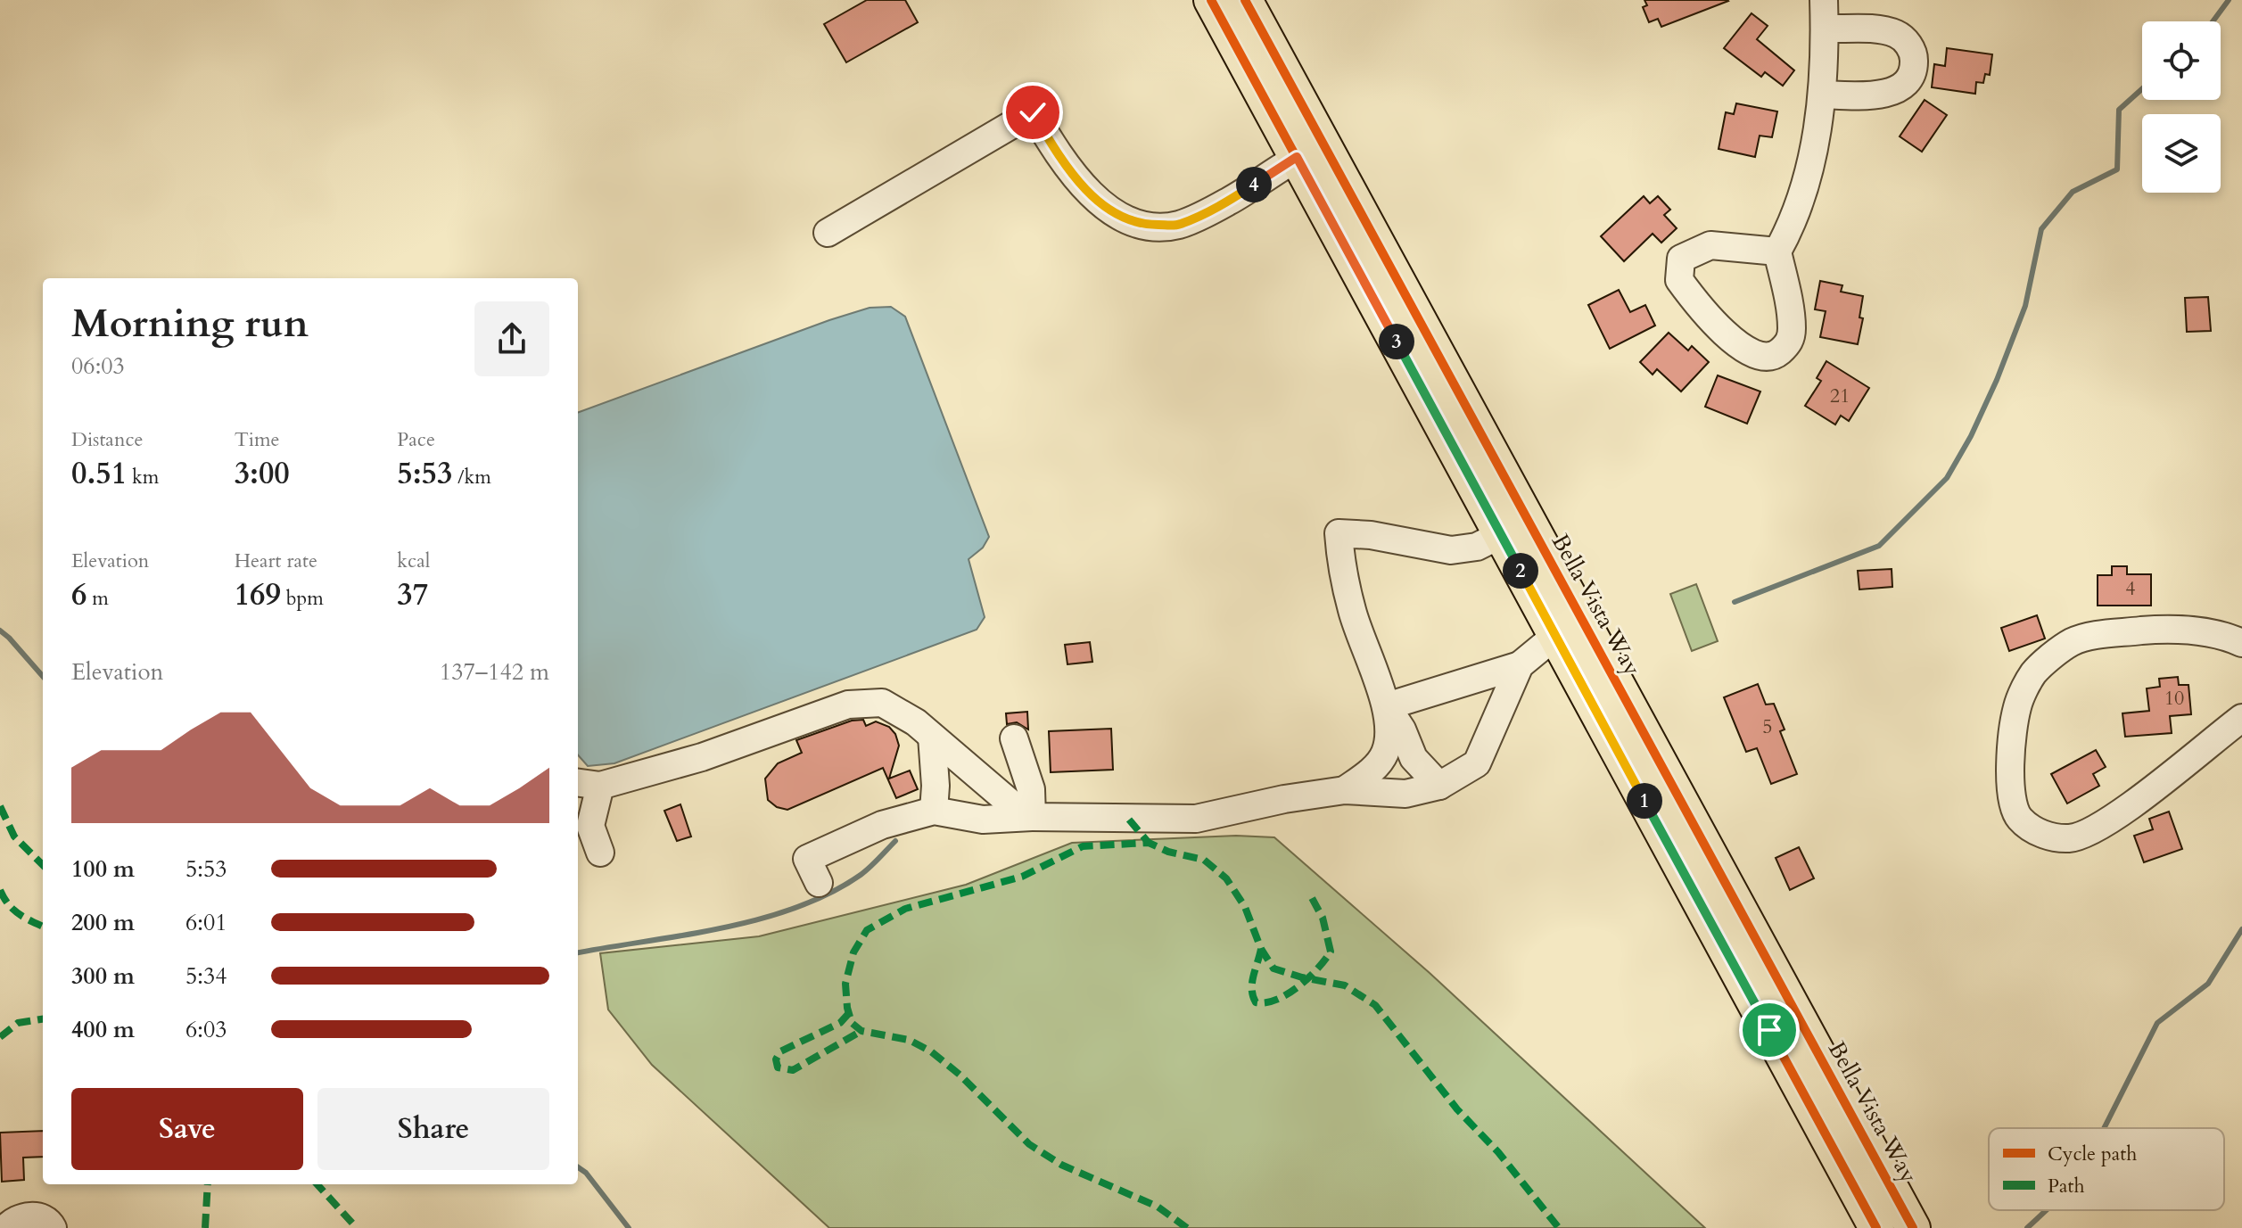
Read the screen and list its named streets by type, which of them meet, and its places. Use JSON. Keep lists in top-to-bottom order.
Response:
{
  "streets": {
    "main road": ["Bella Vista Way"]
  },
  "house_numbers": [
    "21",
    "4",
    "10",
    "5"
  ],
  "legend": ["Cycle path", "Path"],
  "page": {
    "pins": [
      "4",
      "3",
      "2",
      "1"
    ],
    "heading": ["Morning run", "06:03"],
    "stats": [
      ["Distance", "0.51 km"],
      ["Time", "3:00"],
      ["Pace", "5:53 /km"],
      ["Elevation", "6 m"],
      ["Heart rate", "169 bpm"],
      ["kcal", "37"]
    ],
    "chart": ["Elevation", "137–142 m"],
    "list": [
      {
        "name": "100 m",
        "note": "5:53"
      },
      {
        "name": "200 m",
        "note": "6:01"
      },
      {
        "name": "300 m",
        "note": "5:34"
      },
      {
        "name": "400 m",
        "note": "6:03"
      }
    ],
    "buttons": ["Save", "Share"]
  }
}
